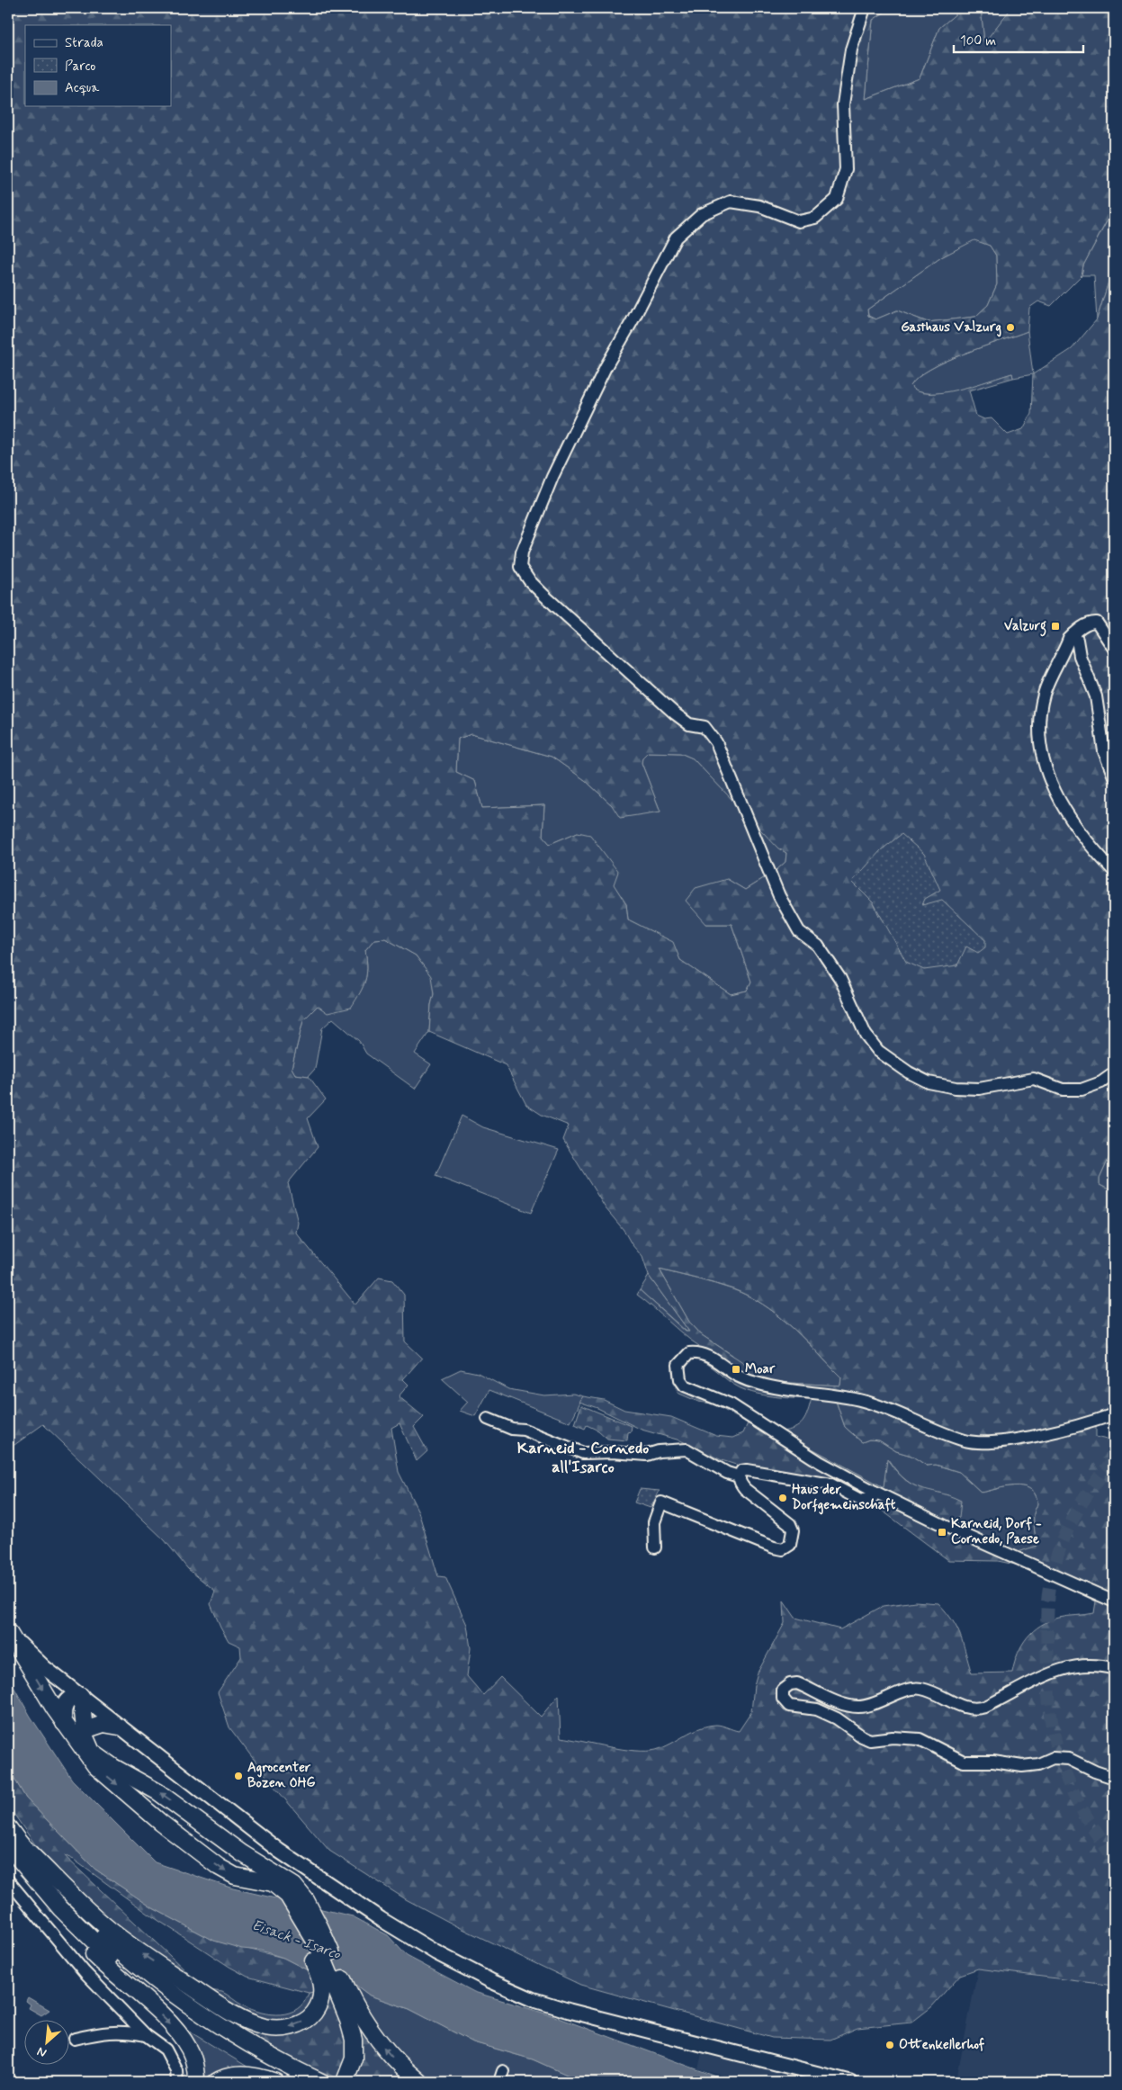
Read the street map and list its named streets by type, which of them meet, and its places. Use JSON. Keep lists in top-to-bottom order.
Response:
{
  "districts": ["Karneid - Cornedo all'Isarco"],
  "water": ["Eisack - Isarco"],
  "places": {
    "other": [
      "Gasthaus Valzurg",
      "Haus der Dorfgemeinschaft",
      "Agrocenter Bozen OHG",
      "Ottenkellerhof"
    ],
    "transit": ["Valzurg", "Moar", "Karneid, Dorf - Cornedo, Paese"]
  },
  "legend": ["Strada", "Parco", "Acqua"],
  "scale_bar": "100 m",
  "north": "bottom left"
}
